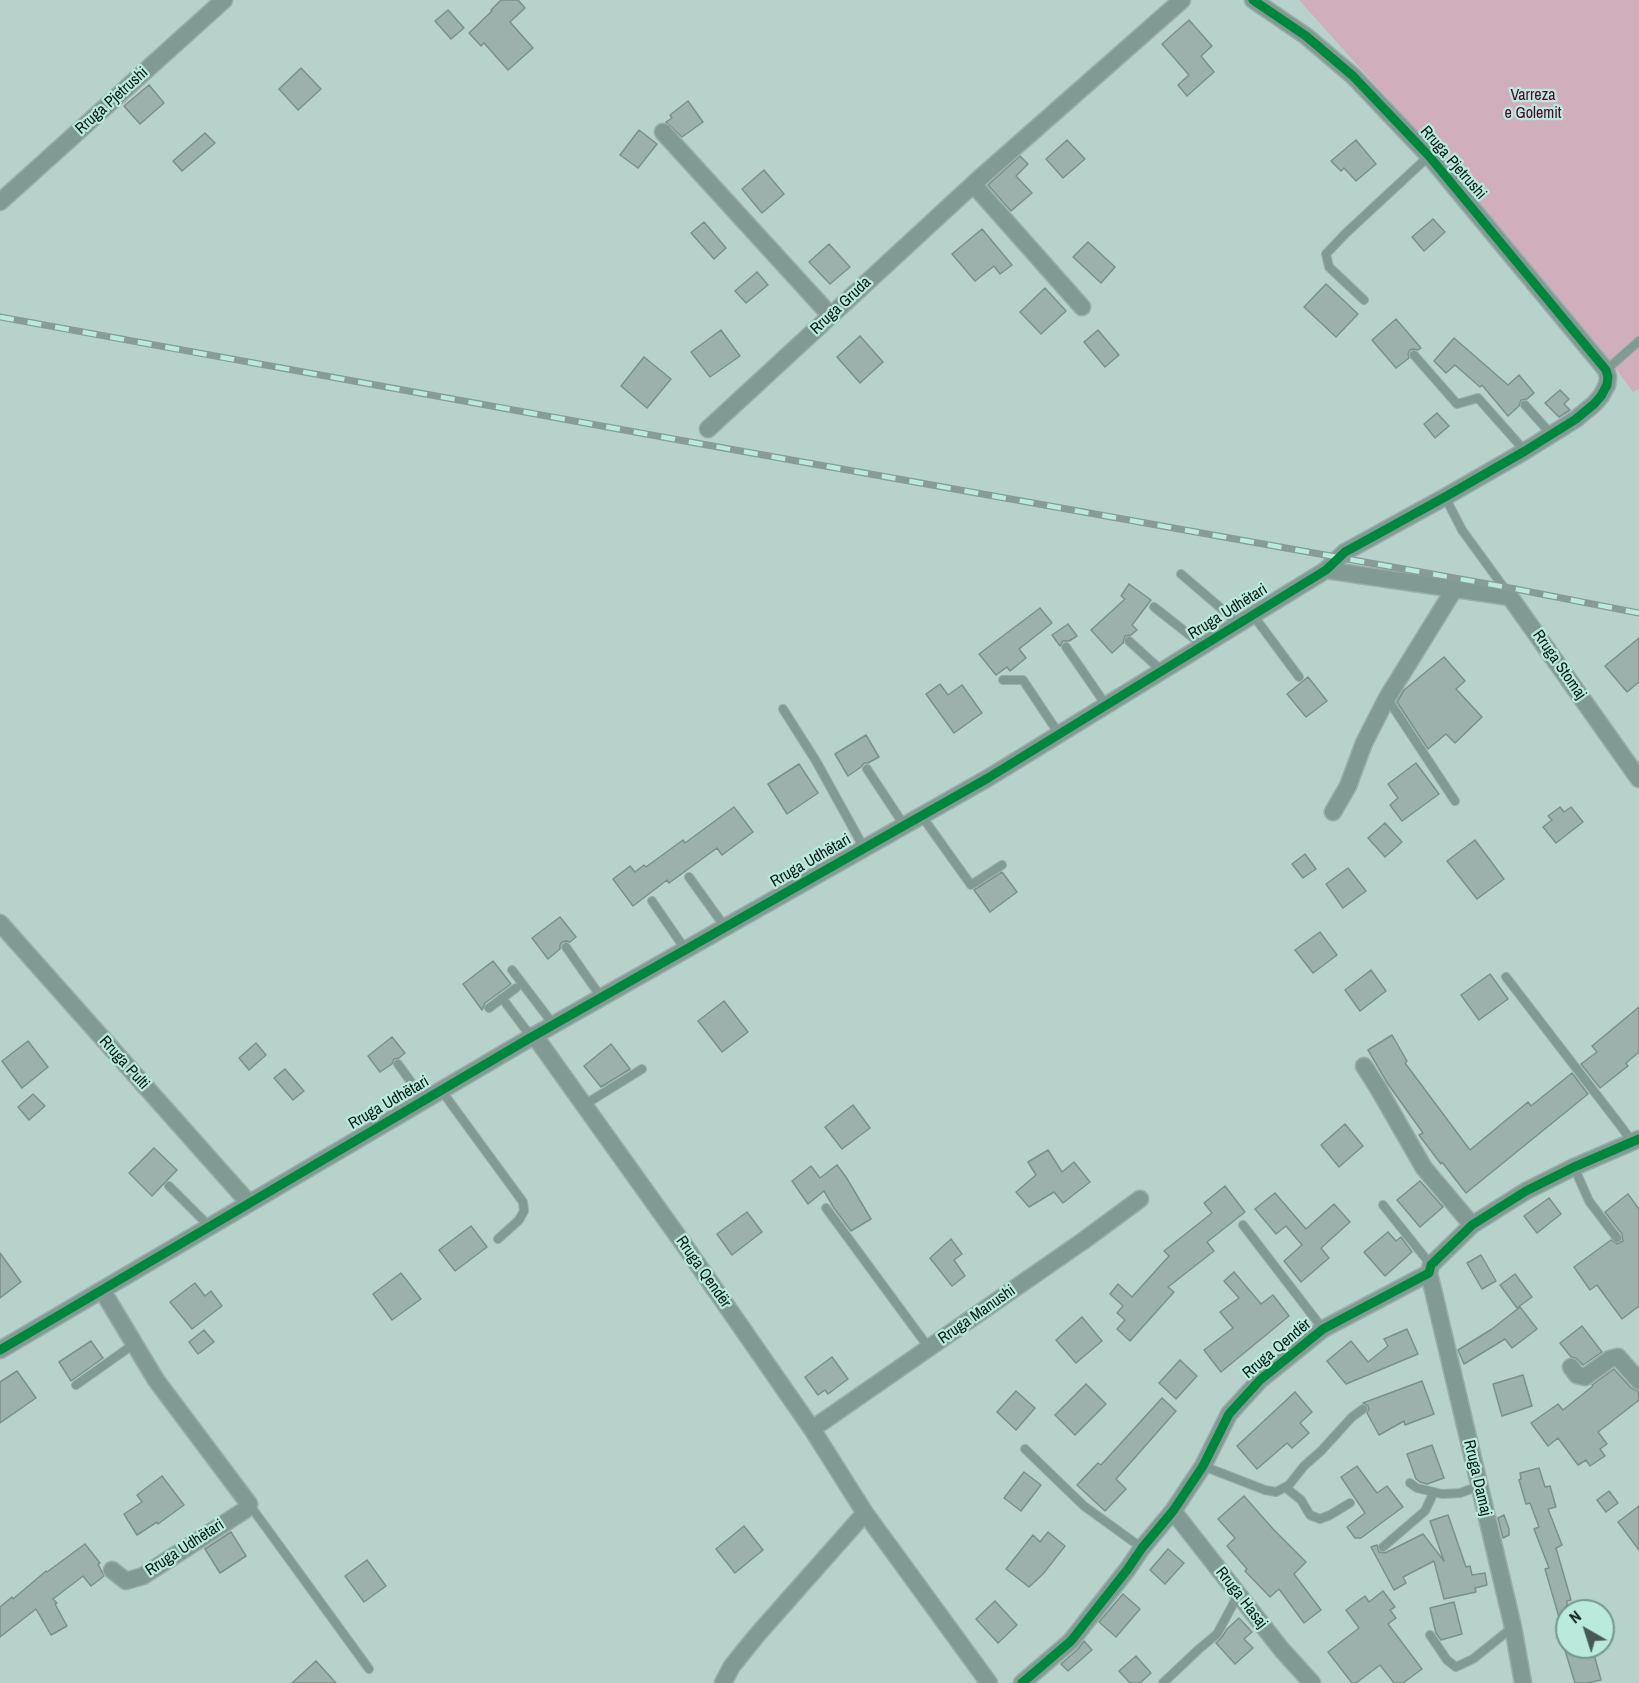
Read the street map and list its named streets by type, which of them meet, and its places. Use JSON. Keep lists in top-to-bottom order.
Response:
{
  "streets": {
    "street": [
      "Rruga Pjetrushi",
      "Rruga Gruda",
      "Rruga Udhëtari",
      "Rruga Stomaj",
      "Rruga Pulti",
      "Rruga Qendër",
      "Rruga Manushi",
      "Rruga Damaj",
      "Rruga Hasaj"
    ]
  },
  "crossings": [
    ["Rruga Pjetrushi", "Rruga Udhëtari"],
    ["Rruga Udhëtari", "Rruga Pulti"],
    ["Rruga Udhëtari", "Rruga Qendër"],
    ["Rruga Qendër", "Rruga Manushi"],
    ["Rruga Qendër", "Rruga Damaj"],
    ["Rruga Qendër", "Rruga Hasaj"]
  ],
  "parks": ["Varreza e Golemit"],
  "north": "top left"
}
